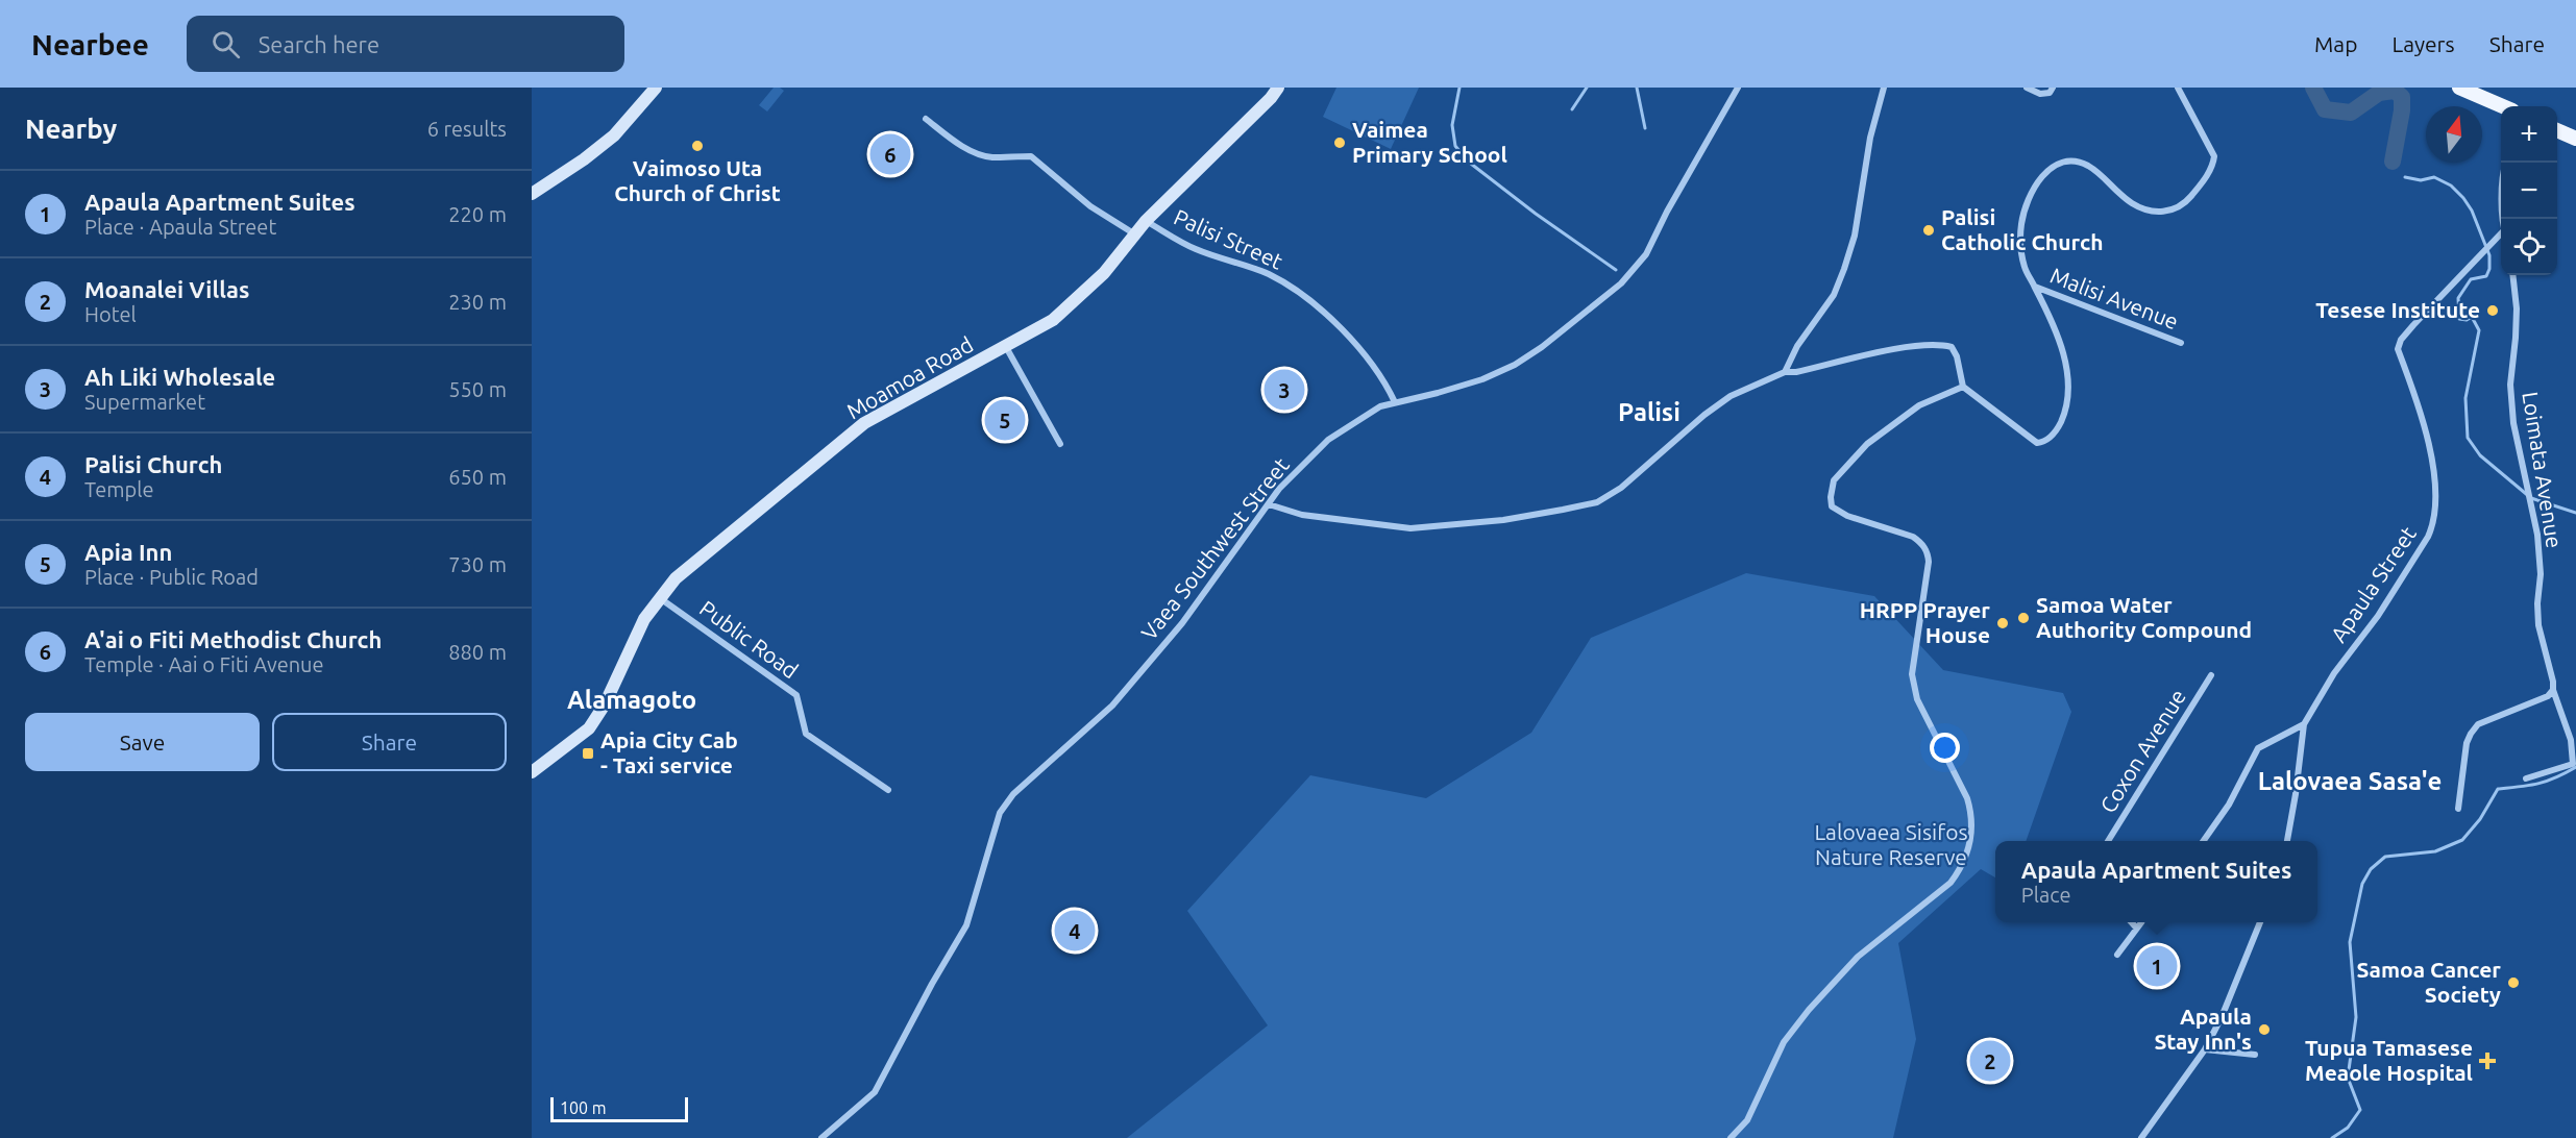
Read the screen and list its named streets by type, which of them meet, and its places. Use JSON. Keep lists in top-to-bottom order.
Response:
{
  "streets": {
    "street": [
      "Palisi Street",
      "Malisi Avenue",
      "Moamoa Road",
      "Loimata Avenue",
      "Vaea Southwest Street",
      "Apaula Street",
      "Public Road",
      "Coxon Avenue"
    ]
  },
  "crossings": [
    ["Palisi Street", "Moamoa Road"],
    ["Palisi Street", "Vaea Southwest Street"],
    ["Moamoa Road", "Public Road"]
  ],
  "districts": ["Palisi", "Alamagoto", "Lalovaea Sasa'e"],
  "parks": ["Lalovaea Sisifos Nature Reserve"],
  "places": {
    "other": [
      "Vaimea Primary School",
      "Vaimoso Uta Church of Christ",
      "Palisi Catholic Church",
      "Tesese Institute",
      "Samoa Water Authority Compound",
      "HRPP Prayer House",
      "Samoa Cancer Society",
      "Apaula Stay Inn's"
    ],
    "transit": ["Apia City Cab - Taxi service"],
    "health": ["Tupua Tamasese Meaole Hospital"]
  },
  "scale_bar": "100 m",
  "north": "top",
  "page": {
    "header": "Nearbee",
    "search": "Search here",
    "nav": ["Map", "Layers", "Share"],
    "heading": ["Nearby", "6 results"],
    "map_buttons": ["+", "−"],
    "pins": [
      "6",
      "3",
      "5",
      "4",
      "1",
      "2"
    ],
    "list": [
      {
        "mark": "1",
        "name": "Apaula Apartment Suites",
        "note": "Place · Apaula Street",
        "value": "220 m"
      },
      {
        "mark": "2",
        "name": "Moanalei Villas",
        "note": "Hotel",
        "value": "230 m"
      },
      {
        "mark": "3",
        "name": "Ah Liki Wholesale",
        "note": "Supermarket",
        "value": "550 m"
      },
      {
        "mark": "4",
        "name": "Palisi Church",
        "note": "Temple",
        "value": "650 m"
      },
      {
        "mark": "5",
        "name": "Apia Inn",
        "note": "Place · Public Road",
        "value": "730 m"
      },
      {
        "mark": "6",
        "name": "A'ai o Fiti Methodist Church",
        "note": "Temple · Aai o Fiti Avenue",
        "value": "880 m"
      }
    ],
    "buttons": ["Save", "Share"],
    "popup": ["Apaula Apartment Suites", "Place"],
    "scale": "100 m"
  }
}
